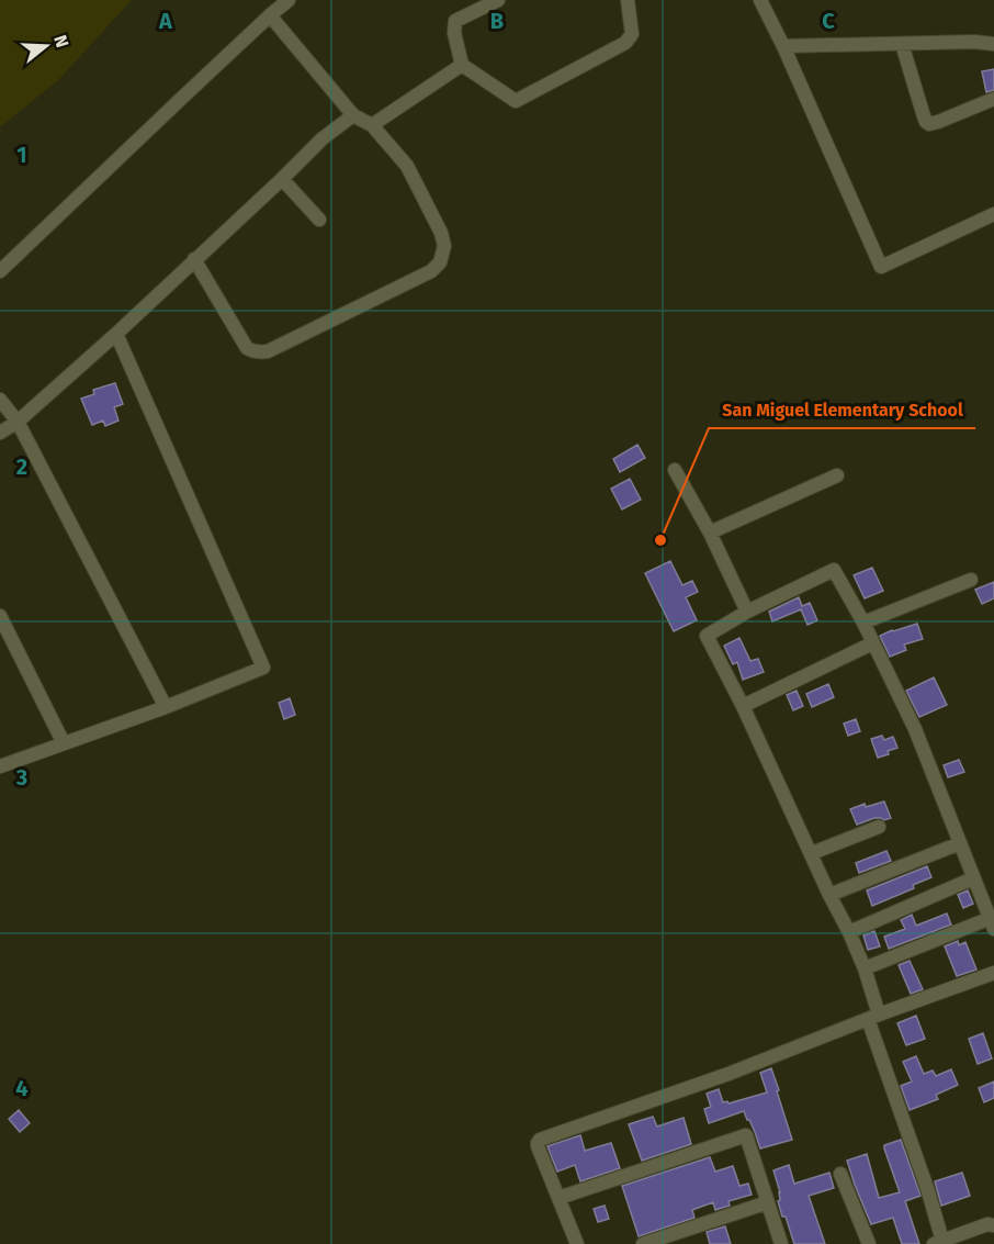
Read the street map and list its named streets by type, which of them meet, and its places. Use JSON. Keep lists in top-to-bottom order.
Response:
{
  "places": ["San Miguel Elementary School"],
  "north": "right",
  "grid": {
    "columns": ["A", "B", "C"],
    "rows": [
      "1",
      "2",
      "3",
      "4"
    ]
  }
}
